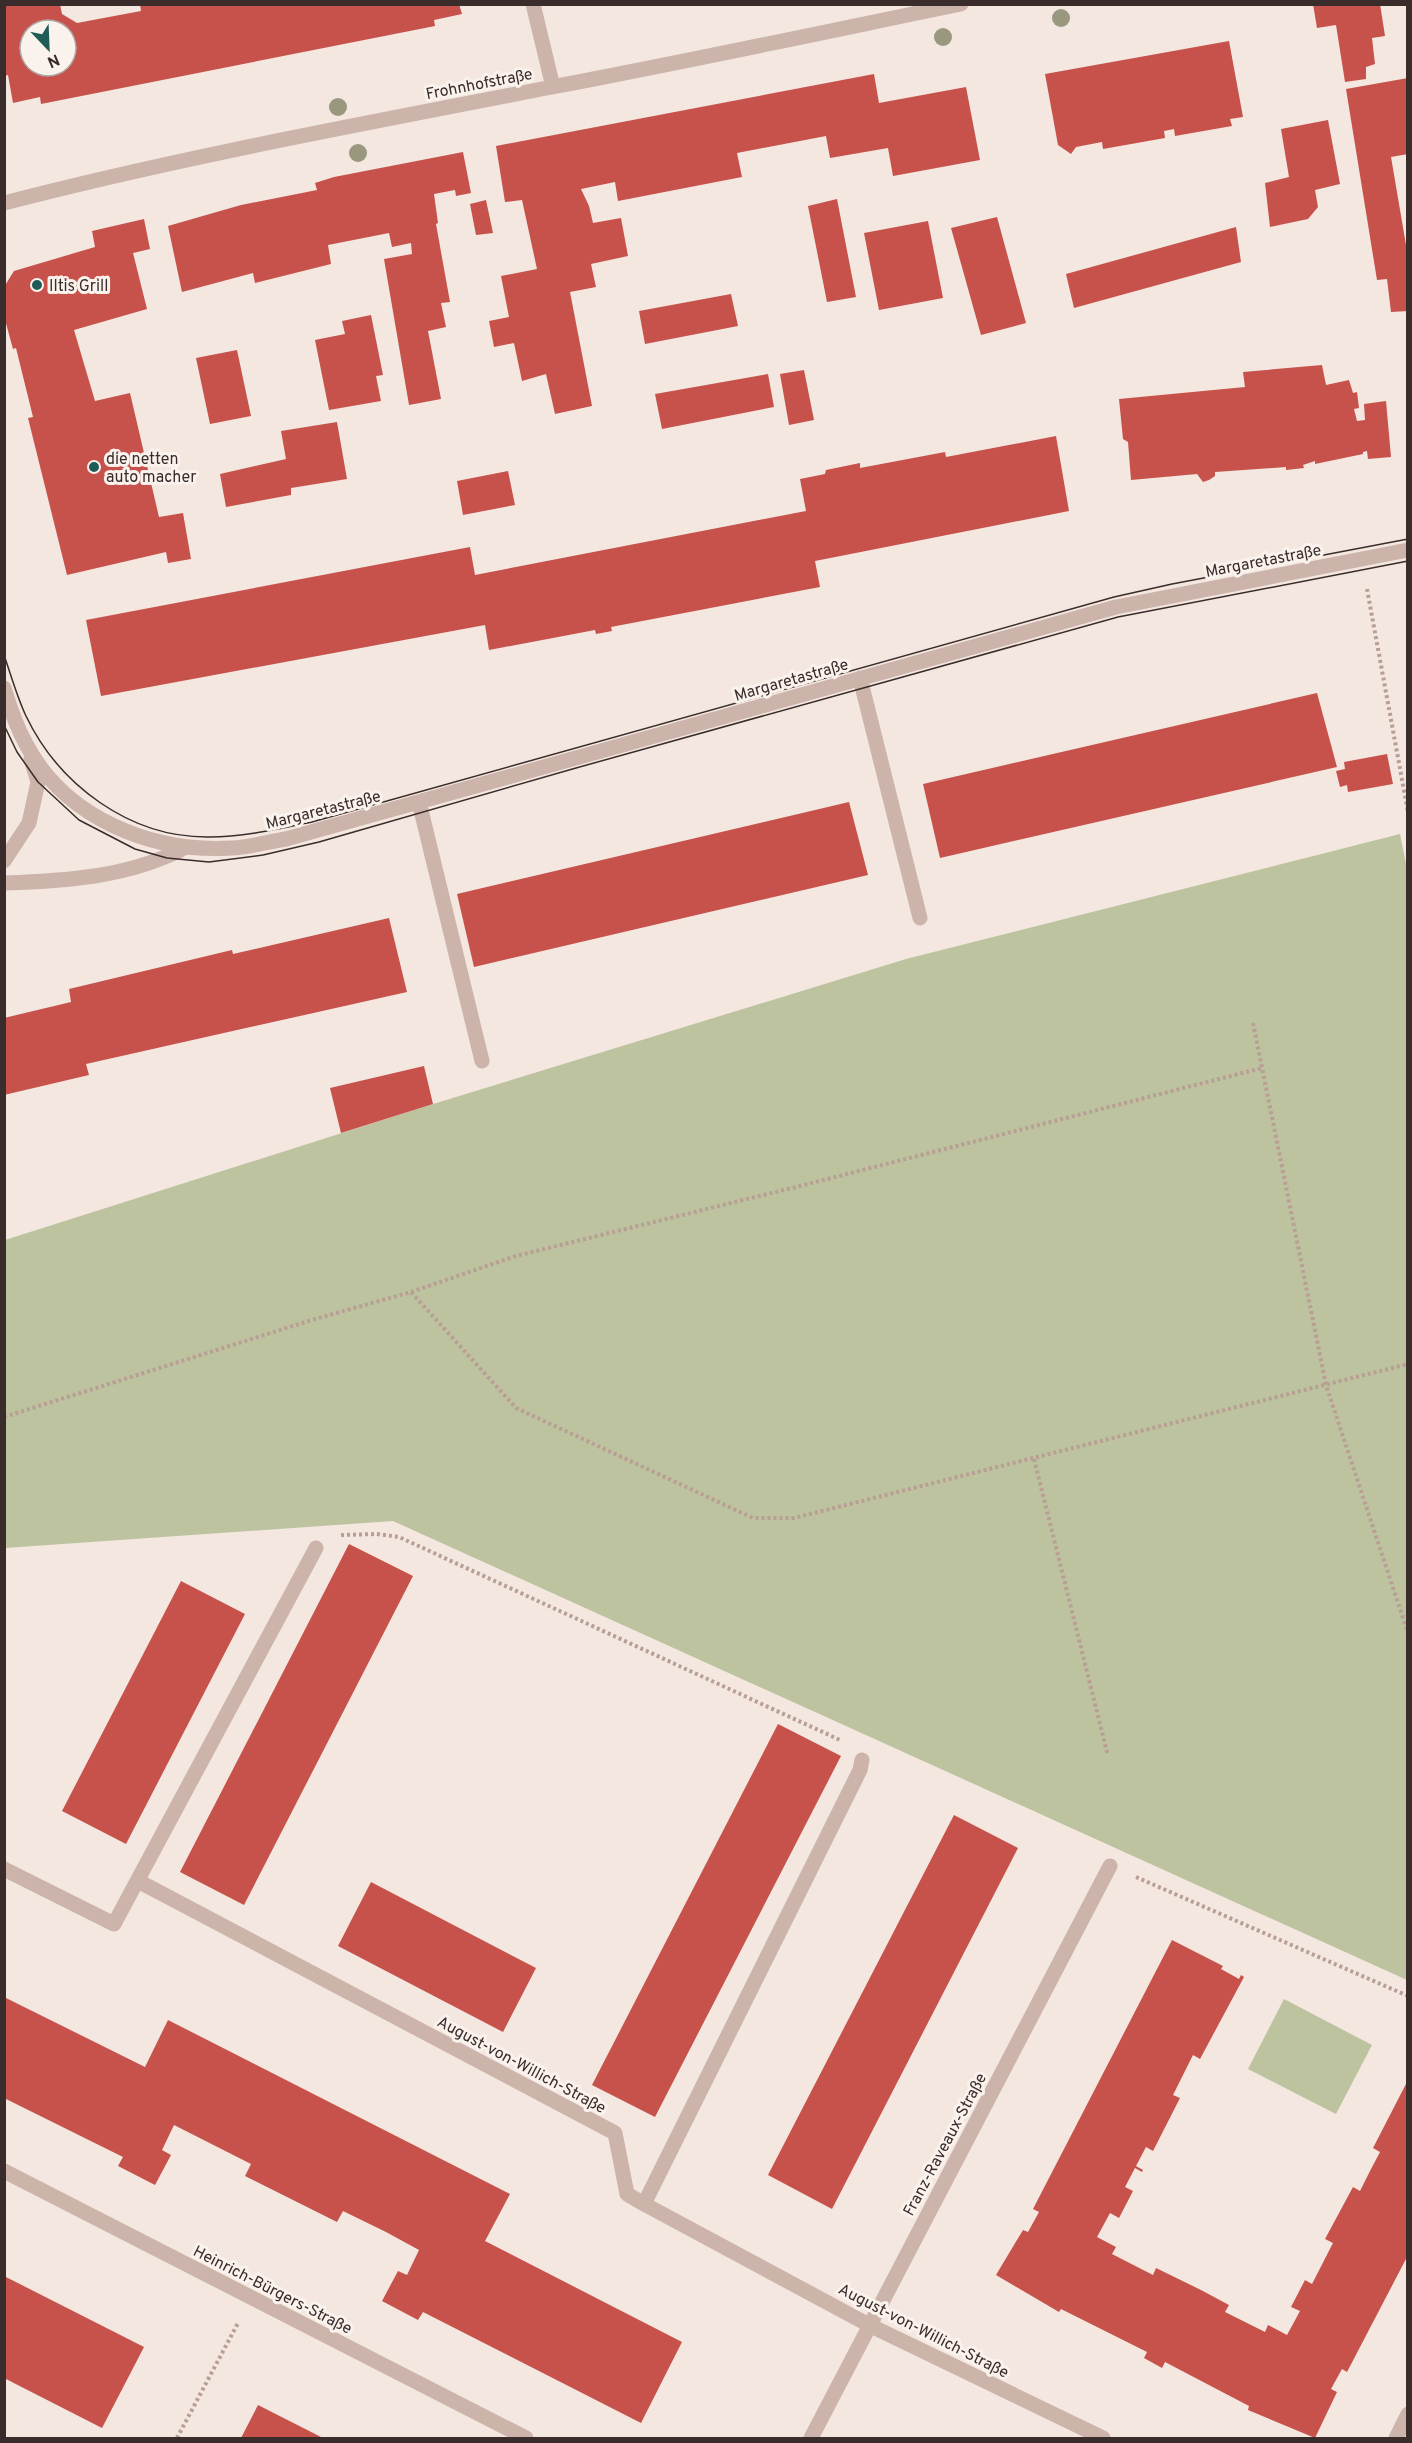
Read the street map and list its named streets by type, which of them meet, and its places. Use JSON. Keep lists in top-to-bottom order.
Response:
{
  "streets": {
    "street": [
      "Frohnhofstraße",
      "Margaretastraße",
      "August-von-Willich-Straße",
      "Franz-Raveaux-Straße",
      "Heinrich-Bürgers-Straße"
    ]
  },
  "crossings": [
    ["August-von-Willich-Straße", "Franz-Raveaux-Straße"]
  ],
  "places": ["Iltis Grill", "die netten auto macher"],
  "north": "bottom right"
}
